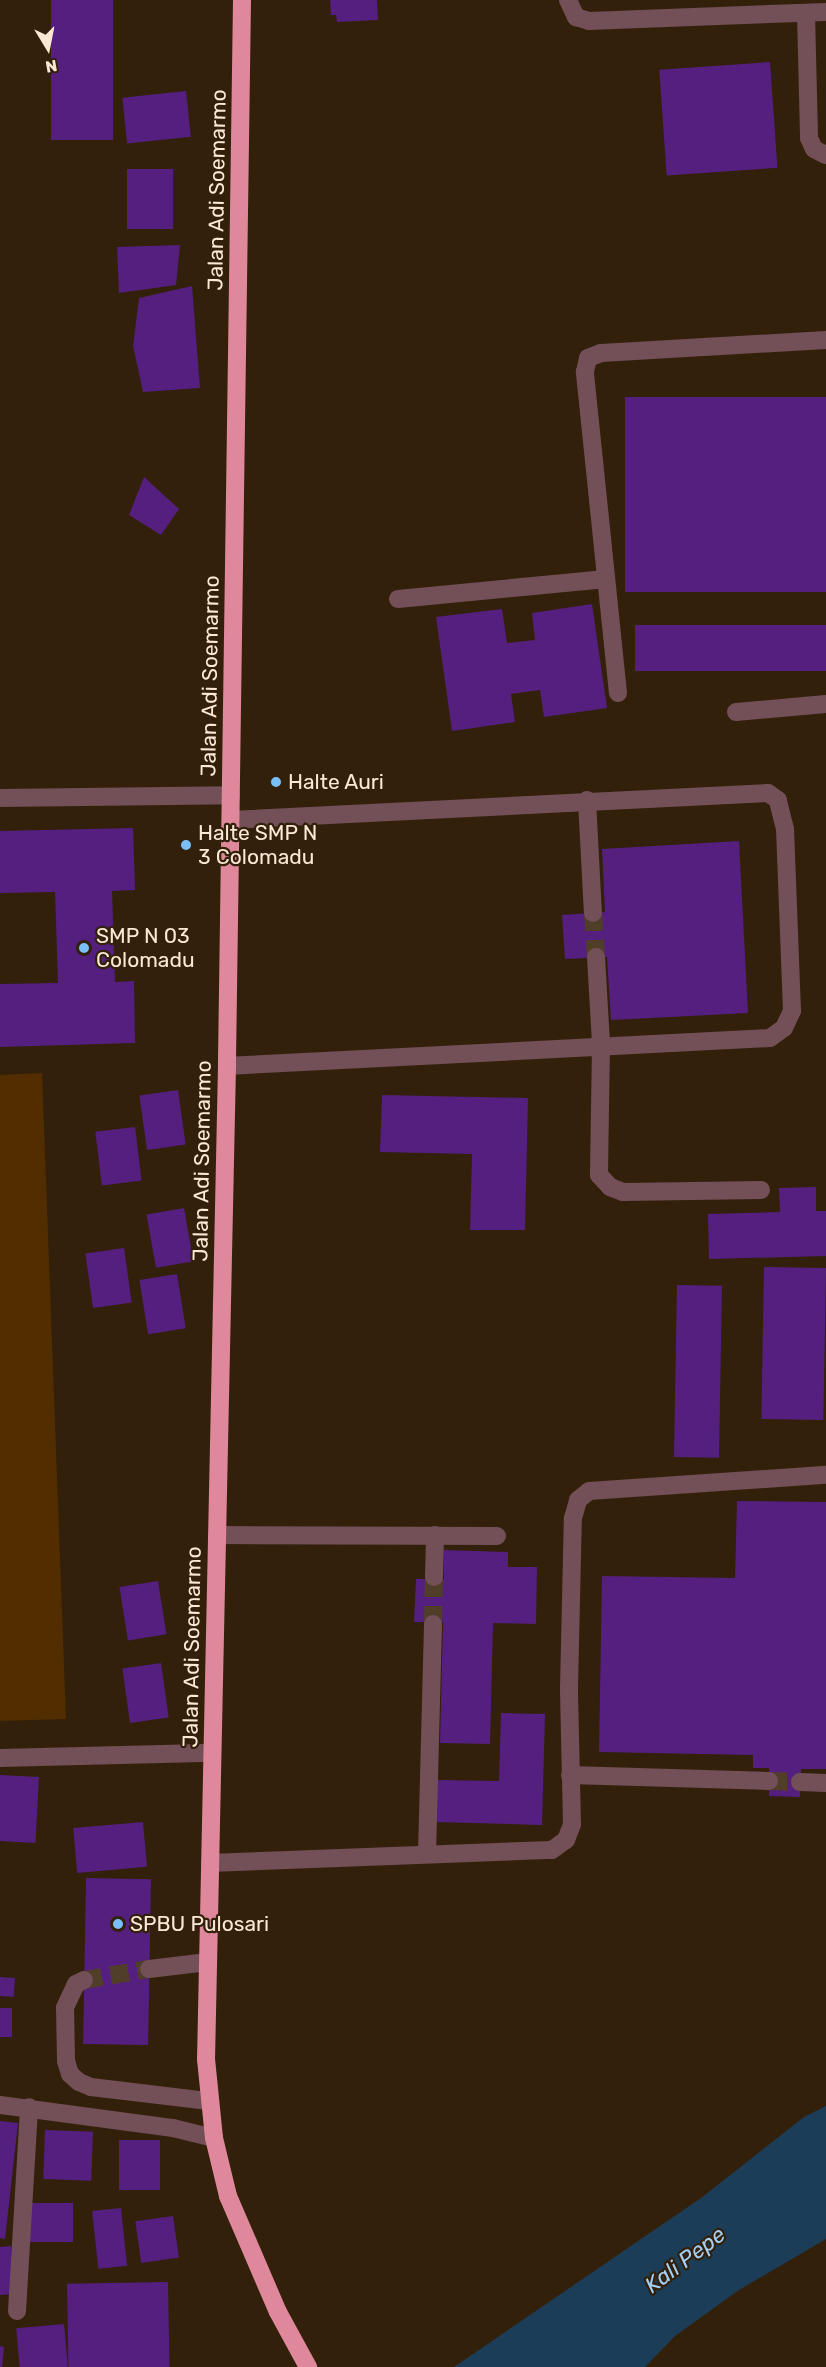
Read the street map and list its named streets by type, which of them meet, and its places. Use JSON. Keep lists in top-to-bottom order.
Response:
{
  "streets": {
    "highway": ["Jalan Adi Soemarmo"]
  },
  "water": ["Kali Pepe"],
  "places": [
    "Halte Auri",
    "Halte SMP N 3 Colomadu",
    "SMP N 03 Colomadu",
    "SPBU Pulosari"
  ],
  "north": "bottom"
}
